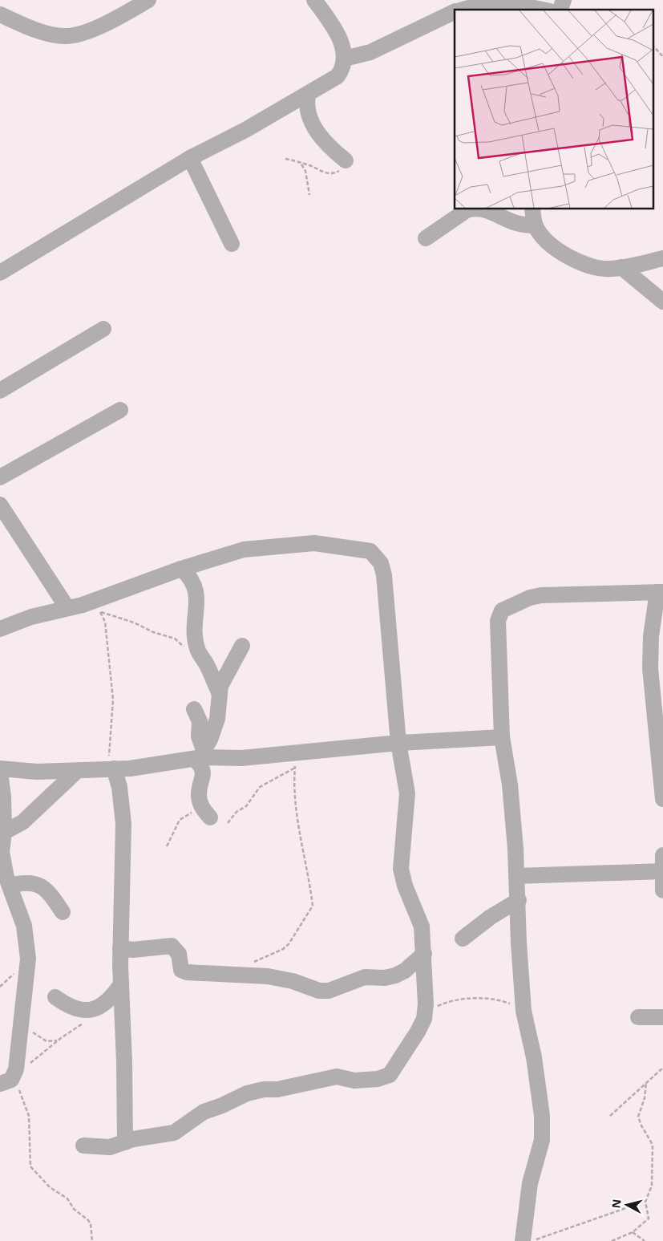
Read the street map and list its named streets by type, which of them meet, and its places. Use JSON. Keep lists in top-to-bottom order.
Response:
{
  "north": "left"
}
